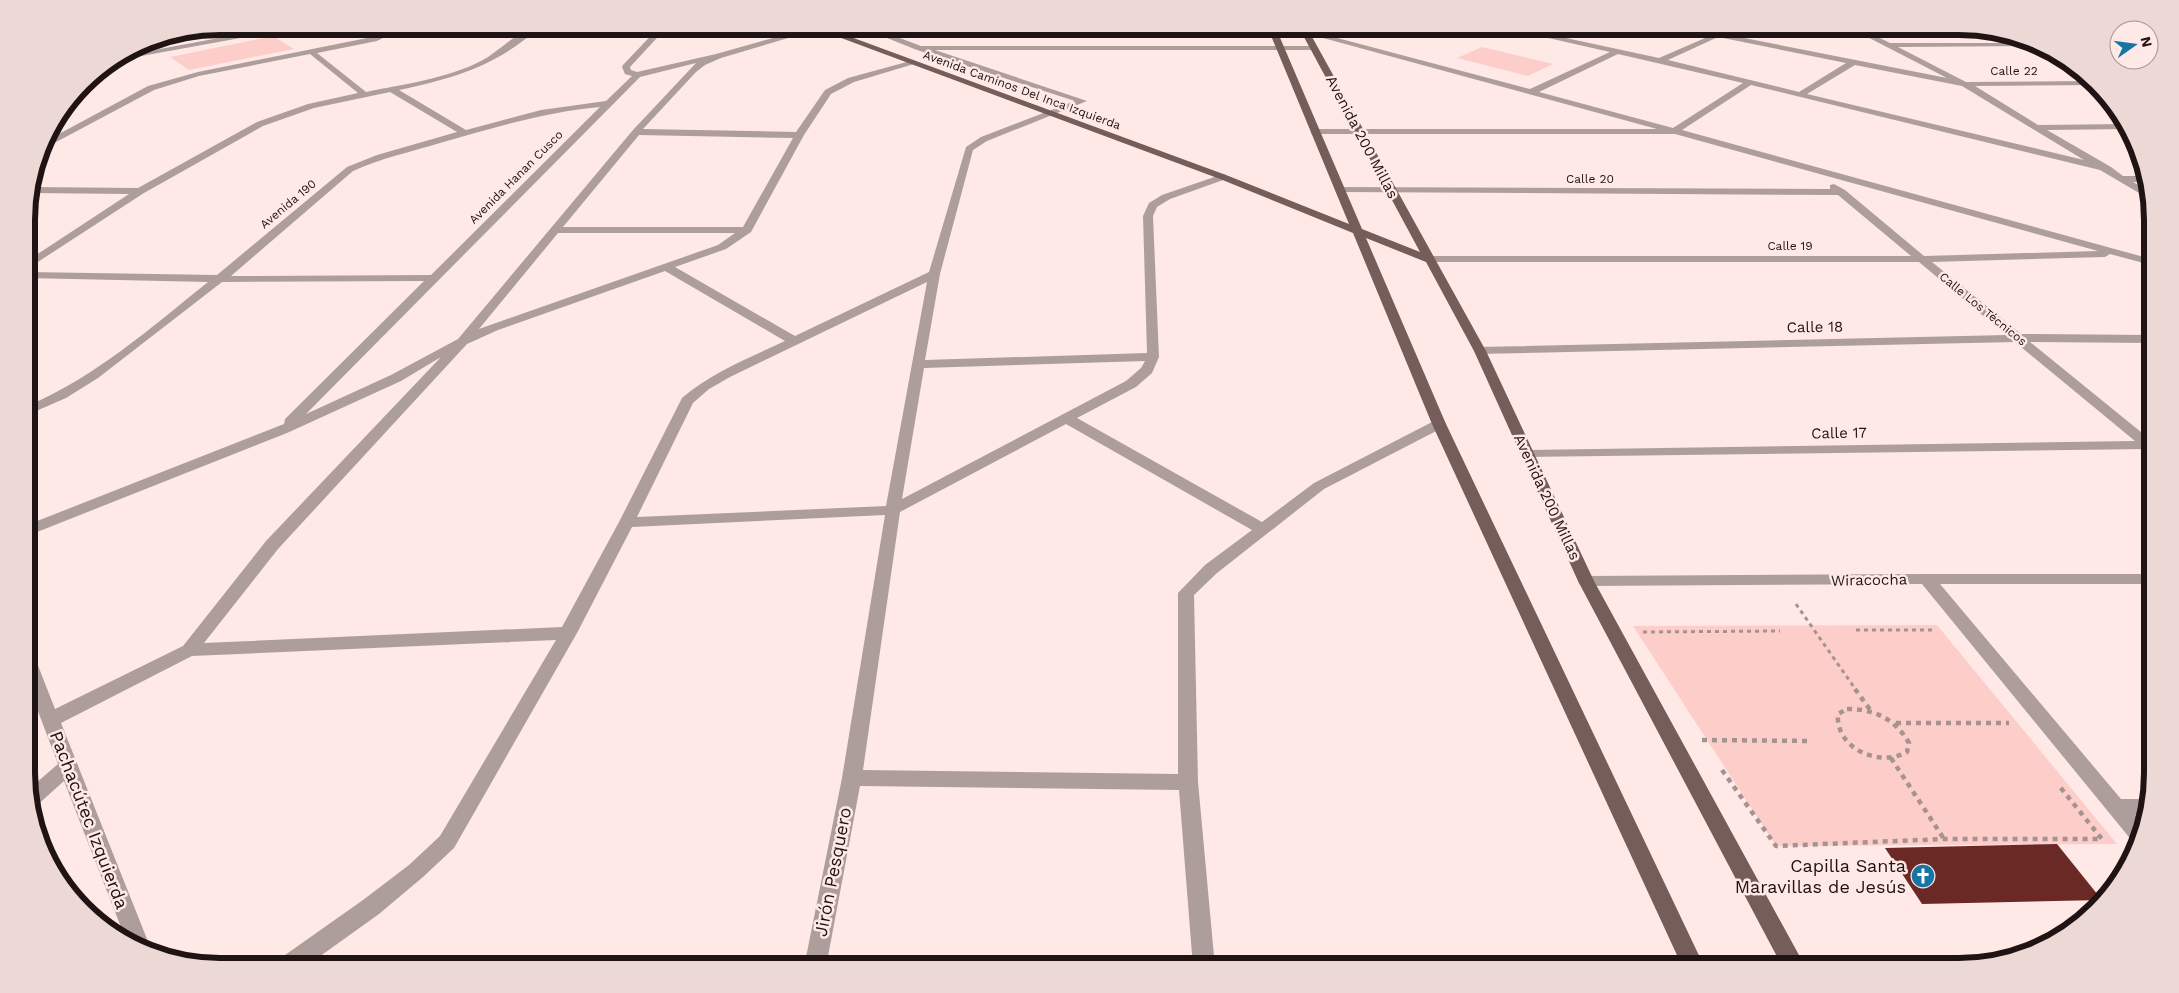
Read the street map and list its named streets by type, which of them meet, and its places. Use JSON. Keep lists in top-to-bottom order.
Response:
{
  "streets": {
    "main road": ["Avenida Caminos Del Inca Izquierda", "Avenida 200 Millas"],
    "street": [
      "Calle 22",
      "Avenida Hanan Cusco",
      "Calle 20",
      "Avenida 190",
      "Calle 19",
      "Calle Los Técnicos",
      "Calle 18",
      "Calle 17",
      "Wiracocha",
      "Pachacútec Izquierda",
      "Jirón Pesquero"
    ]
  },
  "crossings": [
    ["Avenida Caminos Del Inca Izquierda", "Avenida 200 Millas"],
    ["Avenida Caminos Del Inca Izquierda", "Calle 19"],
    ["Avenida Caminos Del Inca Izquierda", "Jirón Pesquero"],
    ["Avenida 200 Millas", "Calle 20"],
    ["Avenida 200 Millas", "Calle 19"],
    ["Avenida 200 Millas", "Calle 18"],
    ["Avenida 200 Millas", "Calle 17"],
    ["Avenida 200 Millas", "Wiracocha"],
    ["Avenida Hanan Cusco", "Avenida 190"],
    ["Calle 20", "Calle Los Técnicos"],
    ["Calle 19", "Calle Los Técnicos"],
    ["Calle Los Técnicos", "Calle 18"]
  ],
  "places": {
    "church": ["Capilla Santa Maravillas de Jesús"]
  },
  "north": "right"
}
